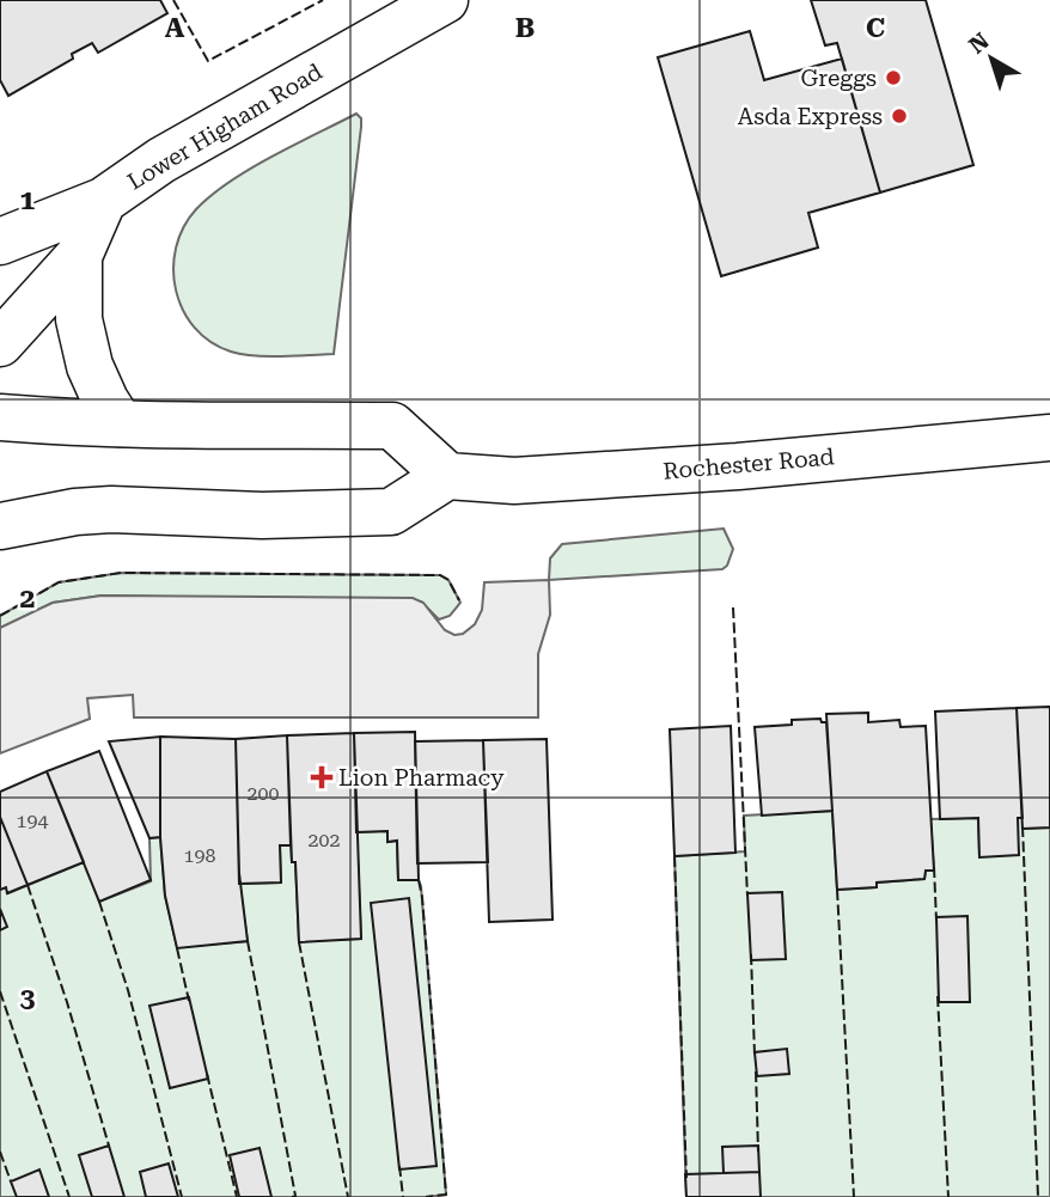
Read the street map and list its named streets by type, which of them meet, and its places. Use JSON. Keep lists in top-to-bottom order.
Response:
{
  "streets": {
    "main road": ["Lower Higham Road", "Rochester Road"]
  },
  "places": {
    "other": ["Greggs", "Asda Express"],
    "health": ["Lion Pharmacy"]
  },
  "house_numbers": [
    "200",
    "194",
    "202",
    "198"
  ],
  "north": "top left",
  "grid": {
    "columns": ["A", "B", "C"],
    "rows": ["1", "2", "3"]
  }
}
